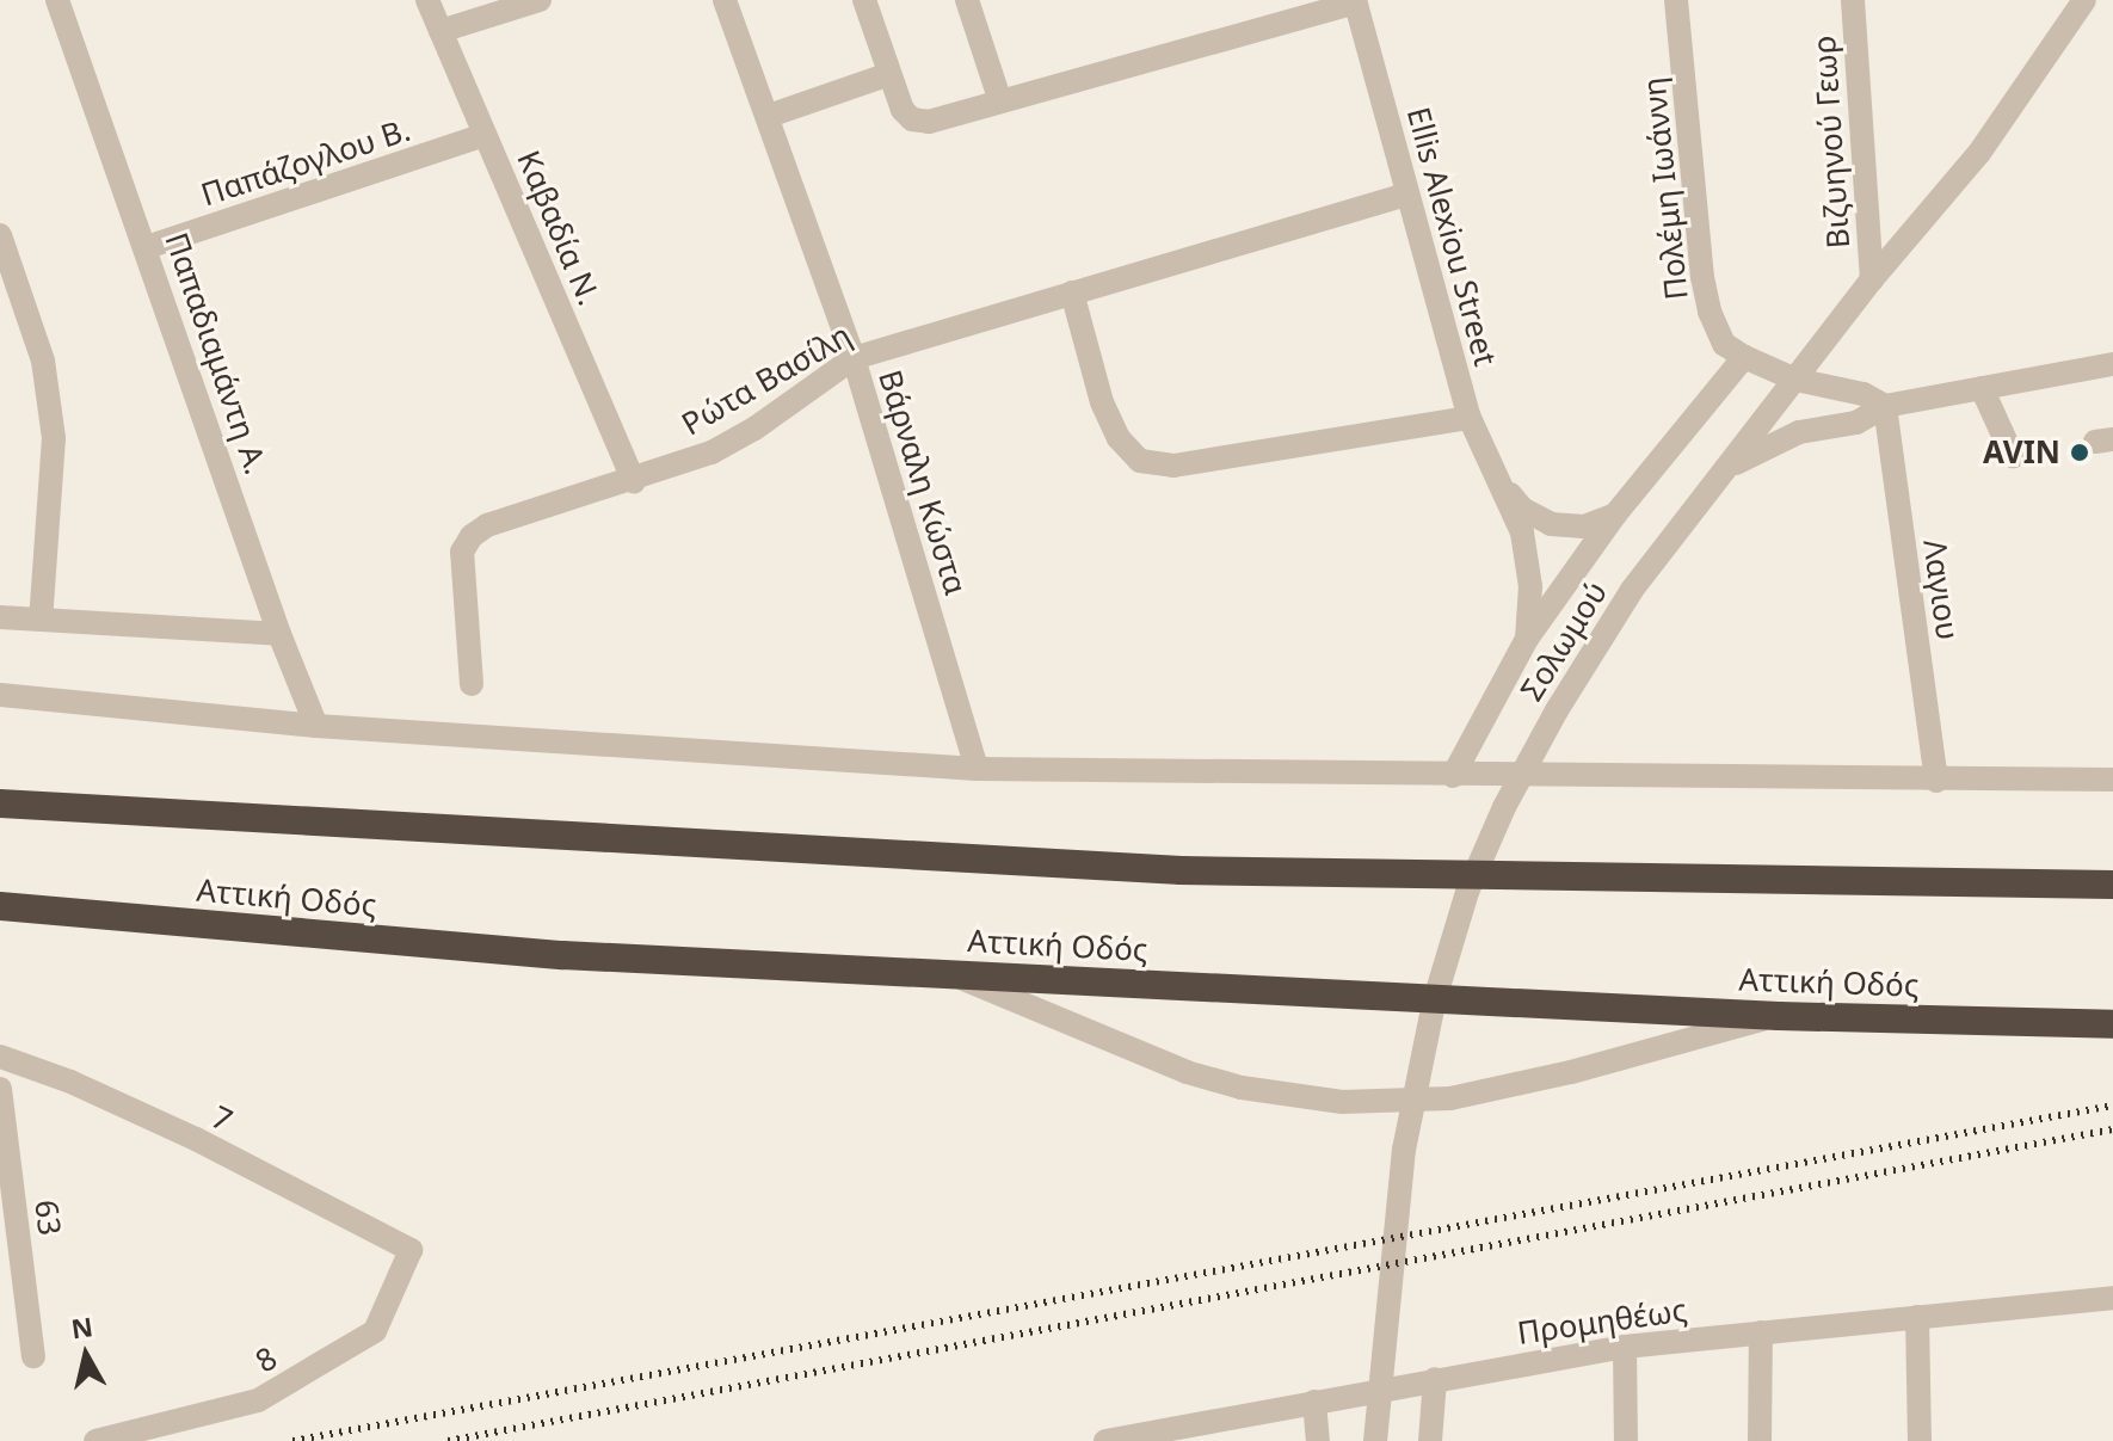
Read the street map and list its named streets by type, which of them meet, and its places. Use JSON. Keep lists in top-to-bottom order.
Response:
{
  "streets": {
    "highway": ["Αττική Οδός"],
    "street": [
      "Βιζυηνού Γεωρ",
      "Παπάζογλου Β.",
      "Πολέμη Ιωάννη",
      "Καβαδία Ν.",
      "Ellis Alexiou Street",
      "Παπαδιαμάντη Α.",
      "Ρώτα Βασίλη",
      "Βάρναλη Κώστα",
      "Λαγιου",
      "Σολωμού",
      "7",
      "63",
      "Προμηθέως",
      "8"
    ]
  },
  "crossings": [
    ["Βιζυηνού Γεωρ", "Σολωμού"],
    ["Παπάζογλου Β.", "Καβαδία Ν."],
    ["Παπάζογλου Β.", "Παπαδιαμάντη Α."],
    ["Καβαδία Ν.", "Ρώτα Βασίλη"],
    ["Ellis Alexiou Street", "Ρώτα Βασίλη"],
    ["Ρώτα Βασίλη", "Βάρναλη Κώστα"],
    ["7", "8"]
  ],
  "places": ["AVIN"],
  "north": "top"
}
